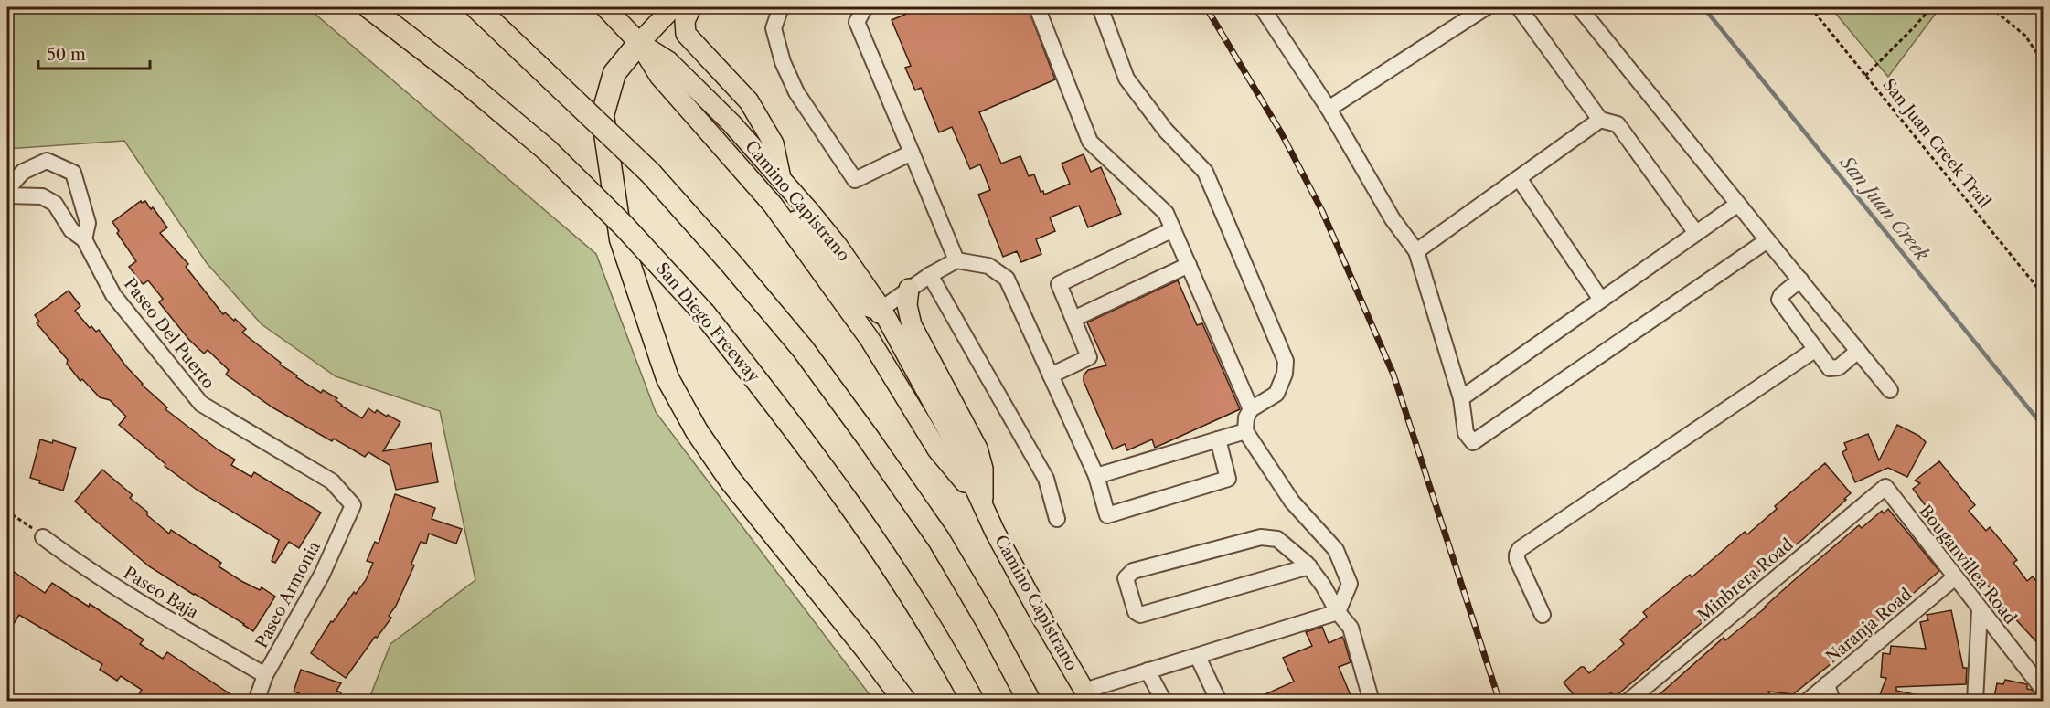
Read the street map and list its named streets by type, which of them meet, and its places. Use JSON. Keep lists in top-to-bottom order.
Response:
{
  "streets": {
    "highway": ["San Diego Freeway"],
    "main road": ["Camino Capistrano"],
    "street": [
      "Paseo Del Puerto",
      "Bouganvillea Road",
      "Minbrera Road",
      "Paseo Baja",
      "Paseo Armonia",
      "Naranja Road"
    ],
    "path": ["San Juan Creek Trail"]
  },
  "crossings": [
    ["Paseo Del Puerto", "Paseo Armonia"],
    ["Bouganvillea Road", "Minbrera Road"],
    ["Bouganvillea Road", "Naranja Road"],
    ["Paseo Baja", "Paseo Armonia"]
  ],
  "water": ["San Juan Creek"],
  "scale_bar": "50 m"
}
